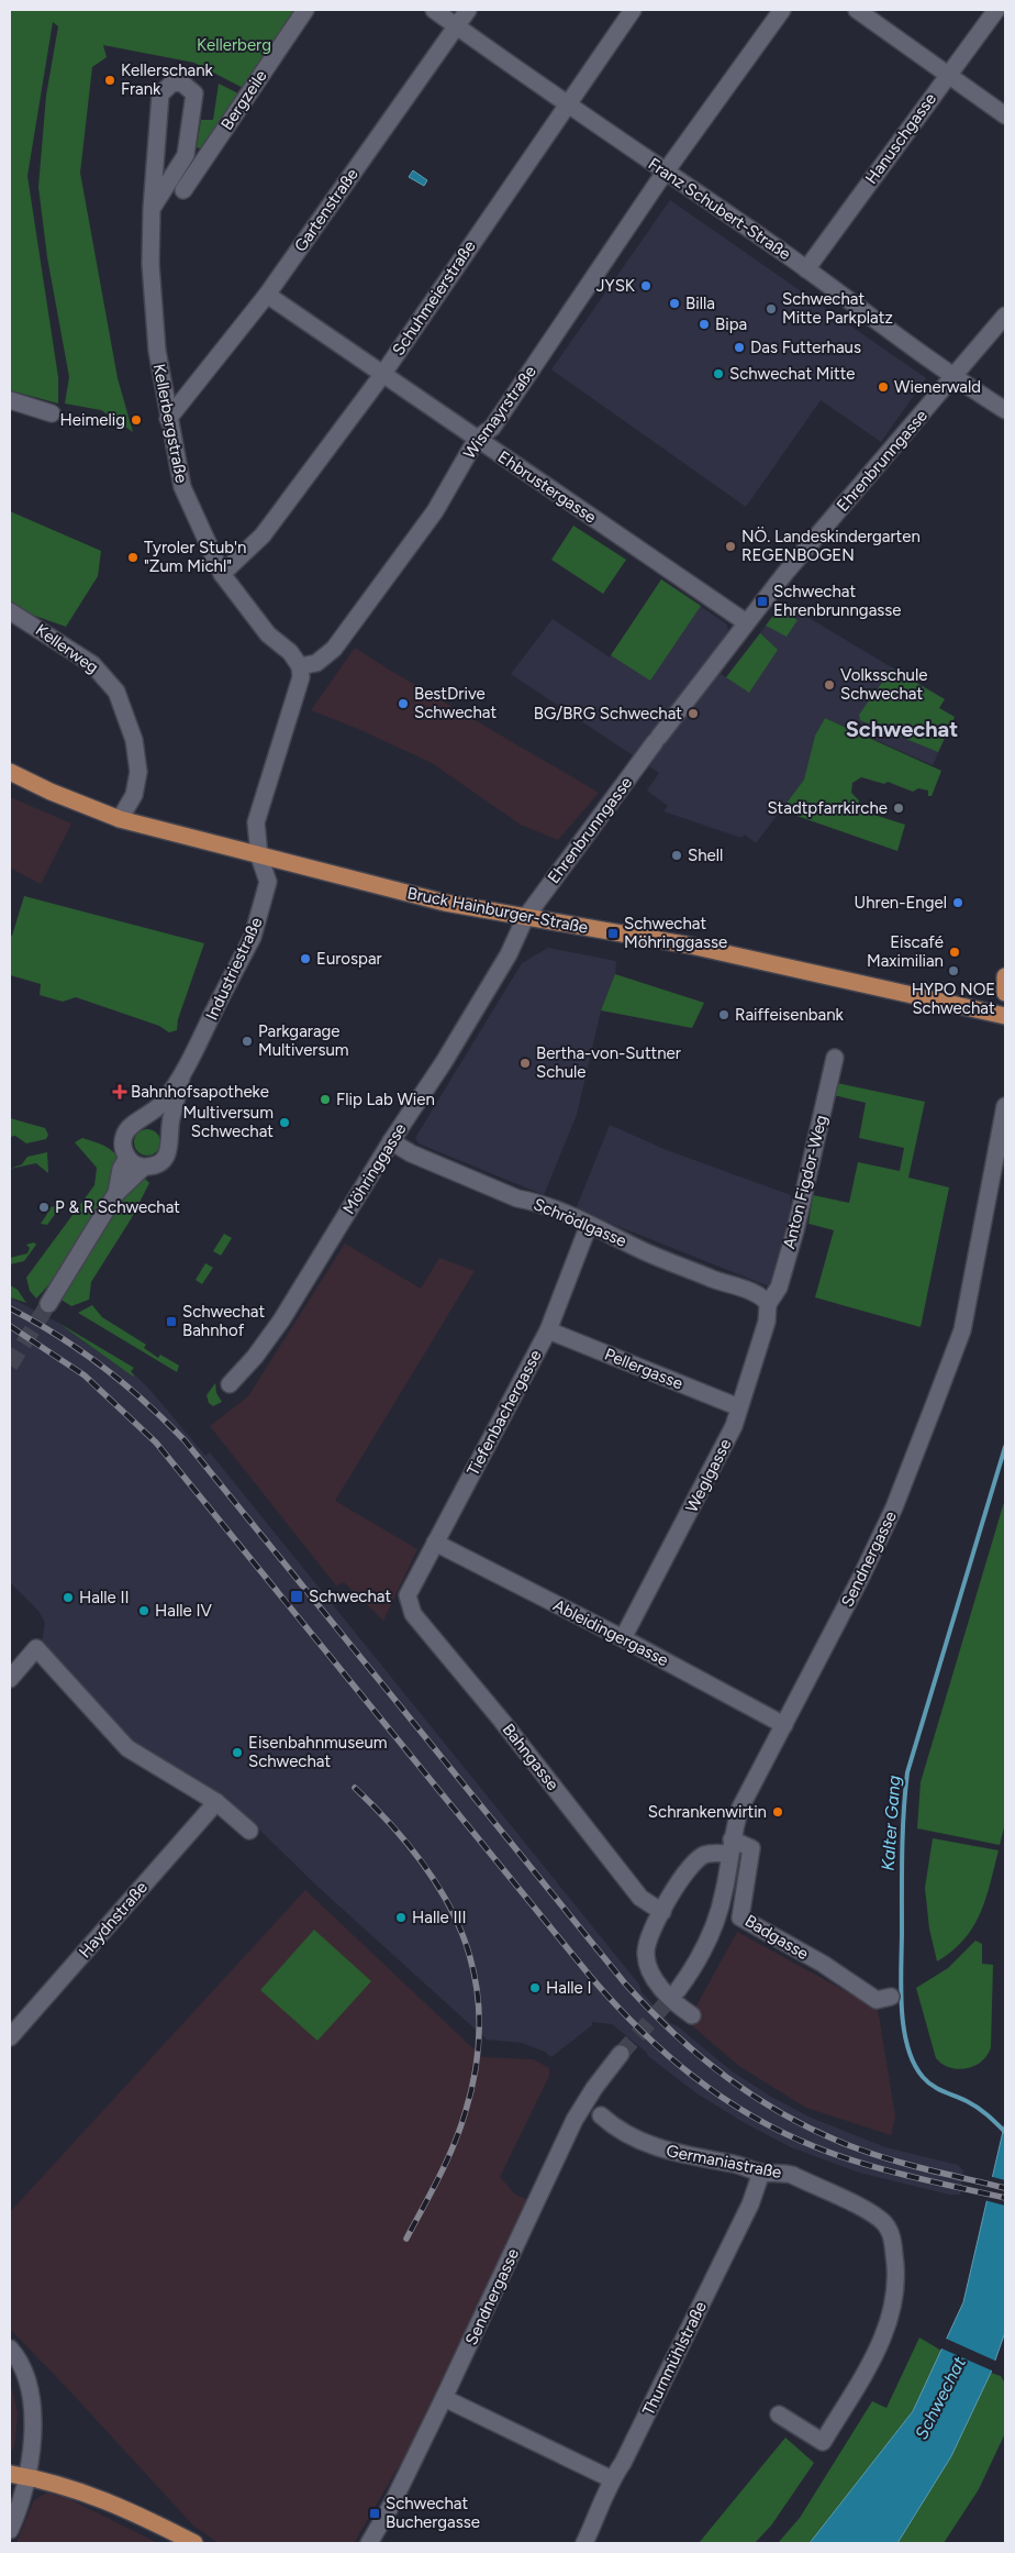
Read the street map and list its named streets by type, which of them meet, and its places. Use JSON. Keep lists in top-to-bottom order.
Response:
{
  "streets": {
    "main road": ["Bruck Hainburger-Straße"],
    "street": [
      "Bergzeile",
      "Hanuschgasse",
      "Franz Schubert-Straße",
      "Gartenstraße",
      "Schuhmeierstraße",
      "Wismayrstraße",
      "Kellerbergstraße",
      "Ehrenbrunngasse",
      "Ehbrustergasse",
      "Kellerweg",
      "Industriestraße",
      "Möhringgasse",
      "Anton Figdor-Weg",
      "Schrödlgasse",
      "Pellergasse",
      "Tiefenbachergasse",
      "Weglgasse",
      "Sendnergasse",
      "Ableidingergasse",
      "Bahngasse",
      "Haydnstraße",
      "Badgasse",
      "Germaniastraße",
      "Thurnmühlstraße"
    ]
  },
  "crossings": [
    ["Hanuschgasse", "Franz Schubert-Straße"],
    ["Franz Schubert-Straße", "Gartenstraße"],
    ["Franz Schubert-Straße", "Schuhmeierstraße"],
    ["Franz Schubert-Straße", "Wismayrstraße"],
    ["Franz Schubert-Straße", "Ehrenbrunngasse"],
    ["Gartenstraße", "Kellerbergstraße"],
    ["Gartenstraße", "Ehbrustergasse"],
    ["Schuhmeierstraße", "Kellerbergstraße"],
    ["Schuhmeierstraße", "Ehbrustergasse"],
    ["Wismayrstraße", "Kellerbergstraße"],
    ["Wismayrstraße", "Ehbrustergasse"],
    ["Ehrenbrunngasse", "Ehbrustergasse"],
    ["Ehrenbrunngasse", "Bruck Hainburger-Straße"],
    ["Ehrenbrunngasse", "Möhringgasse"],
    ["Kellerweg", "Bruck Hainburger-Straße"],
    ["Bruck Hainburger-Straße", "Industriestraße"],
    ["Bruck Hainburger-Straße", "Möhringgasse"],
    ["Möhringgasse", "Schrödlgasse"],
    ["Anton Figdor-Weg", "Schrödlgasse"],
    ["Anton Figdor-Weg", "Weglgasse"],
    ["Schrödlgasse", "Tiefenbachergasse"],
    ["Schrödlgasse", "Weglgasse"],
    ["Pellergasse", "Tiefenbachergasse"],
    ["Pellergasse", "Weglgasse"],
    ["Tiefenbachergasse", "Ableidingergasse"],
    ["Tiefenbachergasse", "Bahngasse"],
    ["Weglgasse", "Ableidingergasse"],
    ["Sendnergasse", "Ableidingergasse"],
    ["Sendnergasse", "Badgasse"],
    ["Germaniastraße", "Thurnmühlstraße"]
  ],
  "districts": ["Schwechat"],
  "water": ["Kalter Gang", "Schwechat"],
  "parks": ["Kellerberg"],
  "places": {
    "other": [
      "Kellerschank Frank",
      "JYSK",
      "Billa",
      "Schwechat Mitte Parkplatz",
      "Bipa",
      "Das Futterhaus",
      "Schwechat Mitte",
      "Wienerwald",
      "Heimelig",
      "NÖ. Landeskindergarten REGENBOGEN",
      "Tyroler Stub'n \"Zum Michl\"",
      "Volksschule Schwechat",
      "BestDrive Schwechat",
      "BG/BRG Schwechat",
      "Stadtpfarrkirche",
      "Shell",
      "Uhren-Engel",
      "Eiscafé Maximilian",
      "Eurospar",
      "HYPO NOE Schwechat",
      "Raiffeisenbank",
      "Parkgarage Multiversum",
      "Bertha-von-Suttner Schule",
      "Flip Lab Wien",
      "Multiversum Schwechat",
      "P & R Schwechat",
      "Halle II",
      "Halle IV",
      "Eisenbahnmuseum Schwechat",
      "Schrankenwirtin",
      "Halle III",
      "Halle I"
    ],
    "transit": [
      "Schwechat Ehrenbrunngasse",
      "Schwechat Möhringgasse",
      "Schwechat Bahnhof",
      "Schwechat",
      "Schwechat Buchergasse"
    ],
    "health": ["Bahnhofsapotheke"]
  }
}
